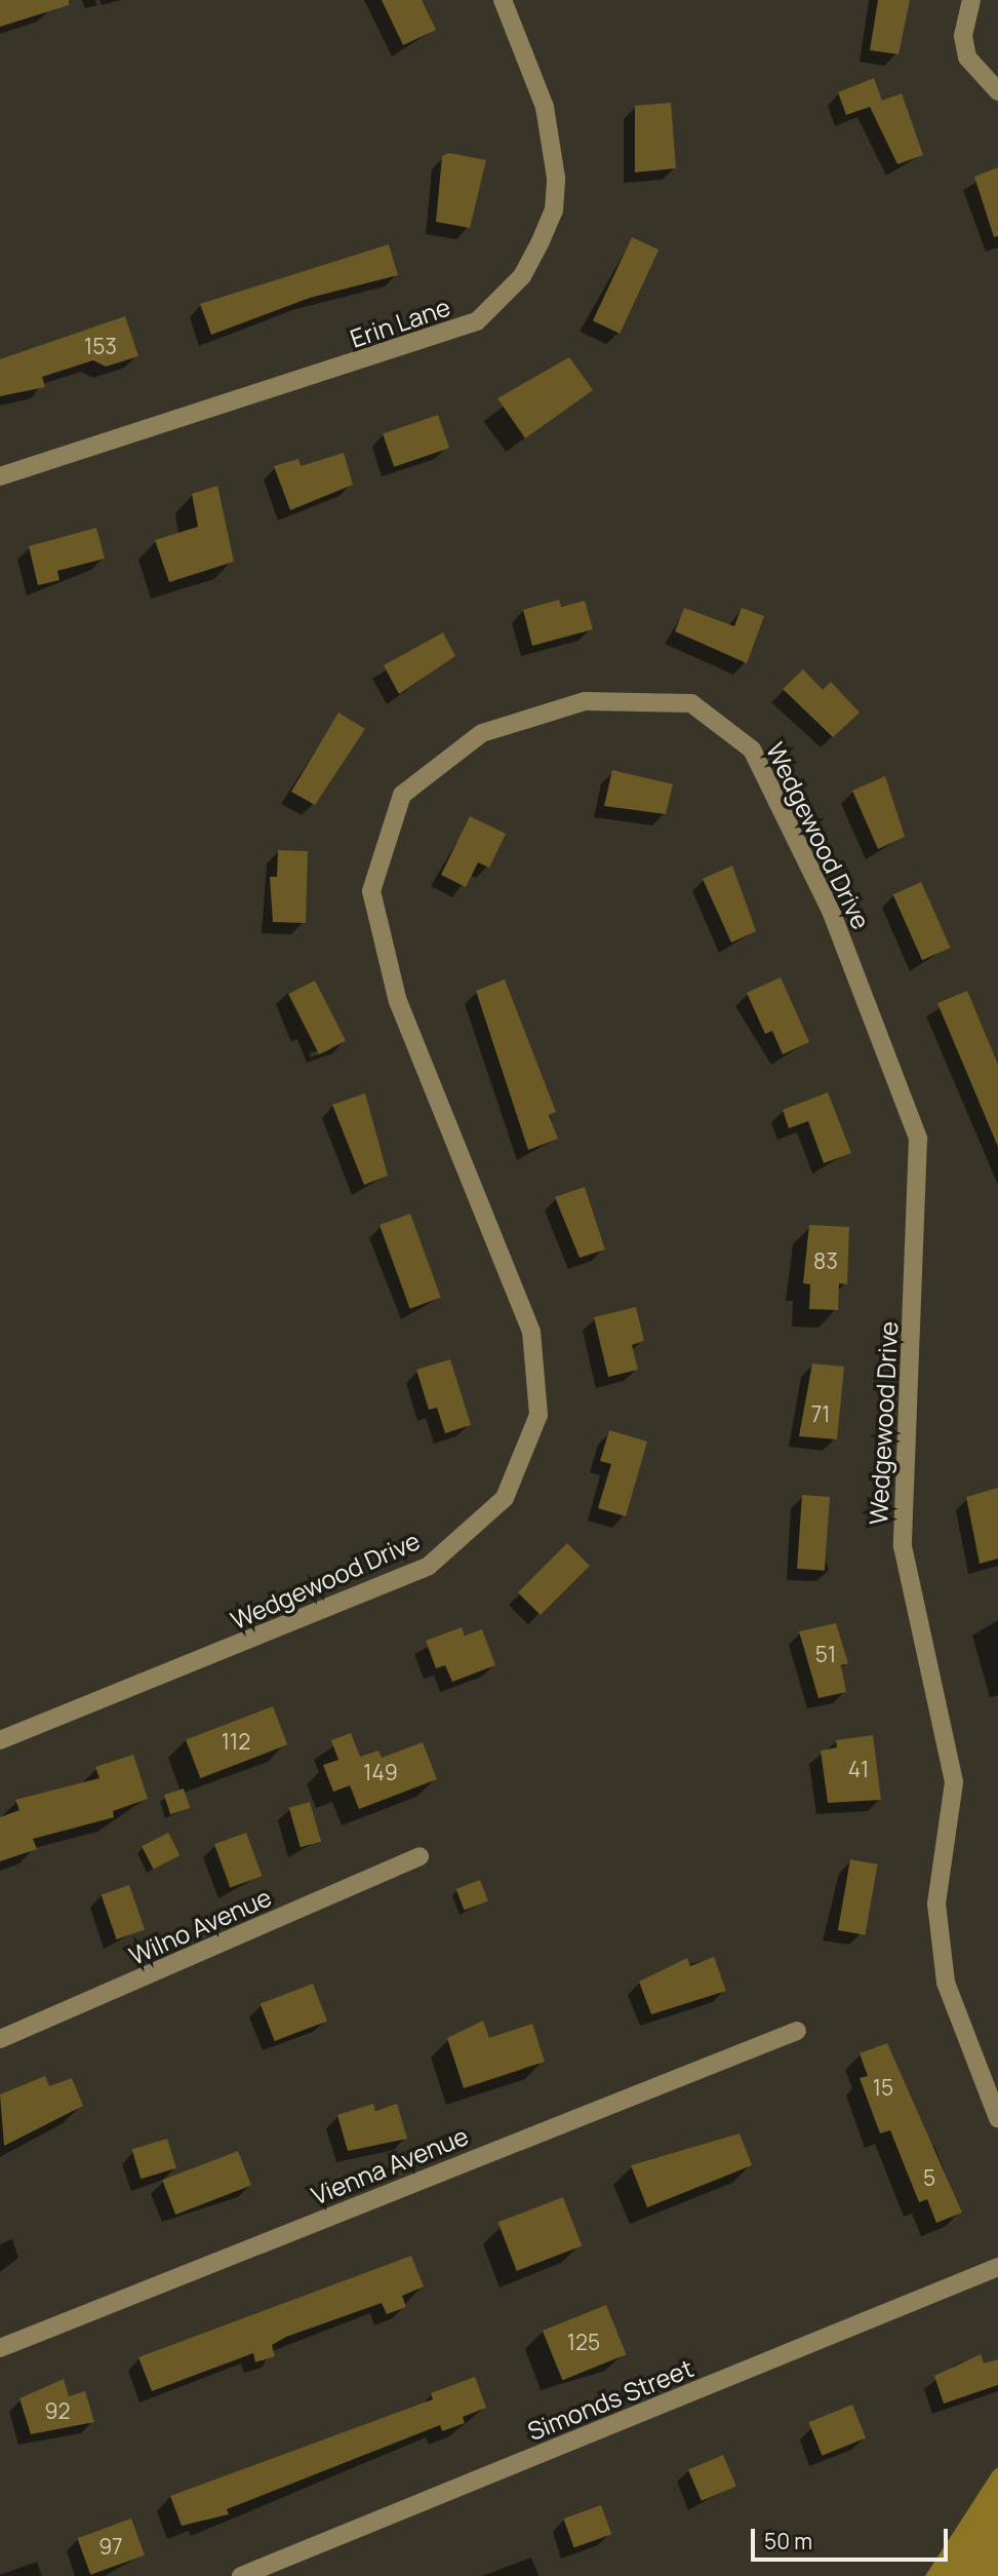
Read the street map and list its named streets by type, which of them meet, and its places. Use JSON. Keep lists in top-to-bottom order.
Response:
{
  "streets": {
    "street": [
      "Erin Lane",
      "Wedgewood Drive",
      "Wilno Avenue",
      "Vienna Avenue",
      "Simonds Street"
    ]
  },
  "house_numbers": [
    "153",
    "83",
    "71",
    "51",
    "112",
    "41",
    "149",
    "15",
    "5",
    "125",
    "92",
    "97"
  ],
  "scale_bar": "50 m"
}
